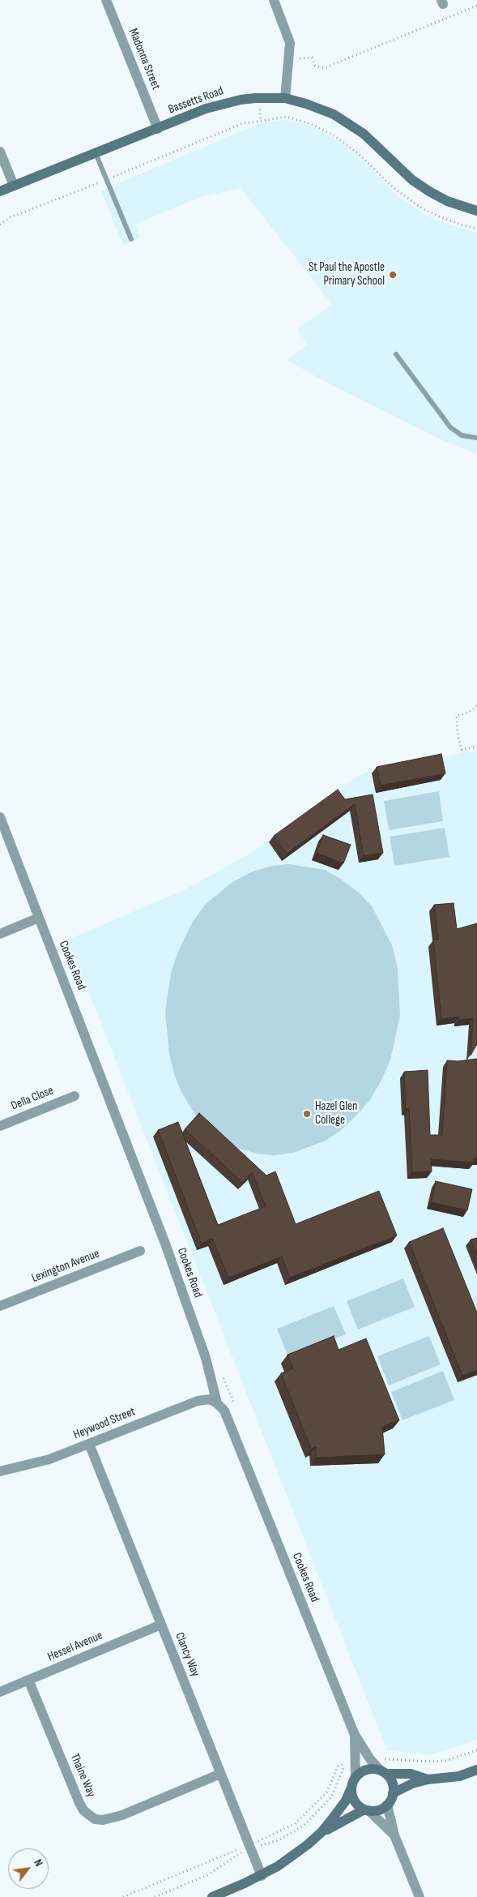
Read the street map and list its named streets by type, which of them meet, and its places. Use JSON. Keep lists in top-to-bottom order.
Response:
{
  "streets": {
    "street": [
      "Madonna Street",
      "Bassetts Road",
      "Cookes Road",
      "Della Close",
      "Lexington Avenue",
      "Heywood Street",
      "Hessel Avenue",
      "Clancy Way",
      "Thaine Way"
    ]
  },
  "crossings": [
    ["Madonna Street", "Bassetts Road"],
    ["Cookes Road", "Heywood Street"],
    ["Heywood Street", "Clancy Way"],
    ["Hessel Avenue", "Clancy Way"],
    ["Hessel Avenue", "Thaine Way"],
    ["Clancy Way", "Thaine Way"]
  ],
  "places": ["St Paul the Apostle Primary School", "Hazel Glen College"],
  "north": "top right"
}
